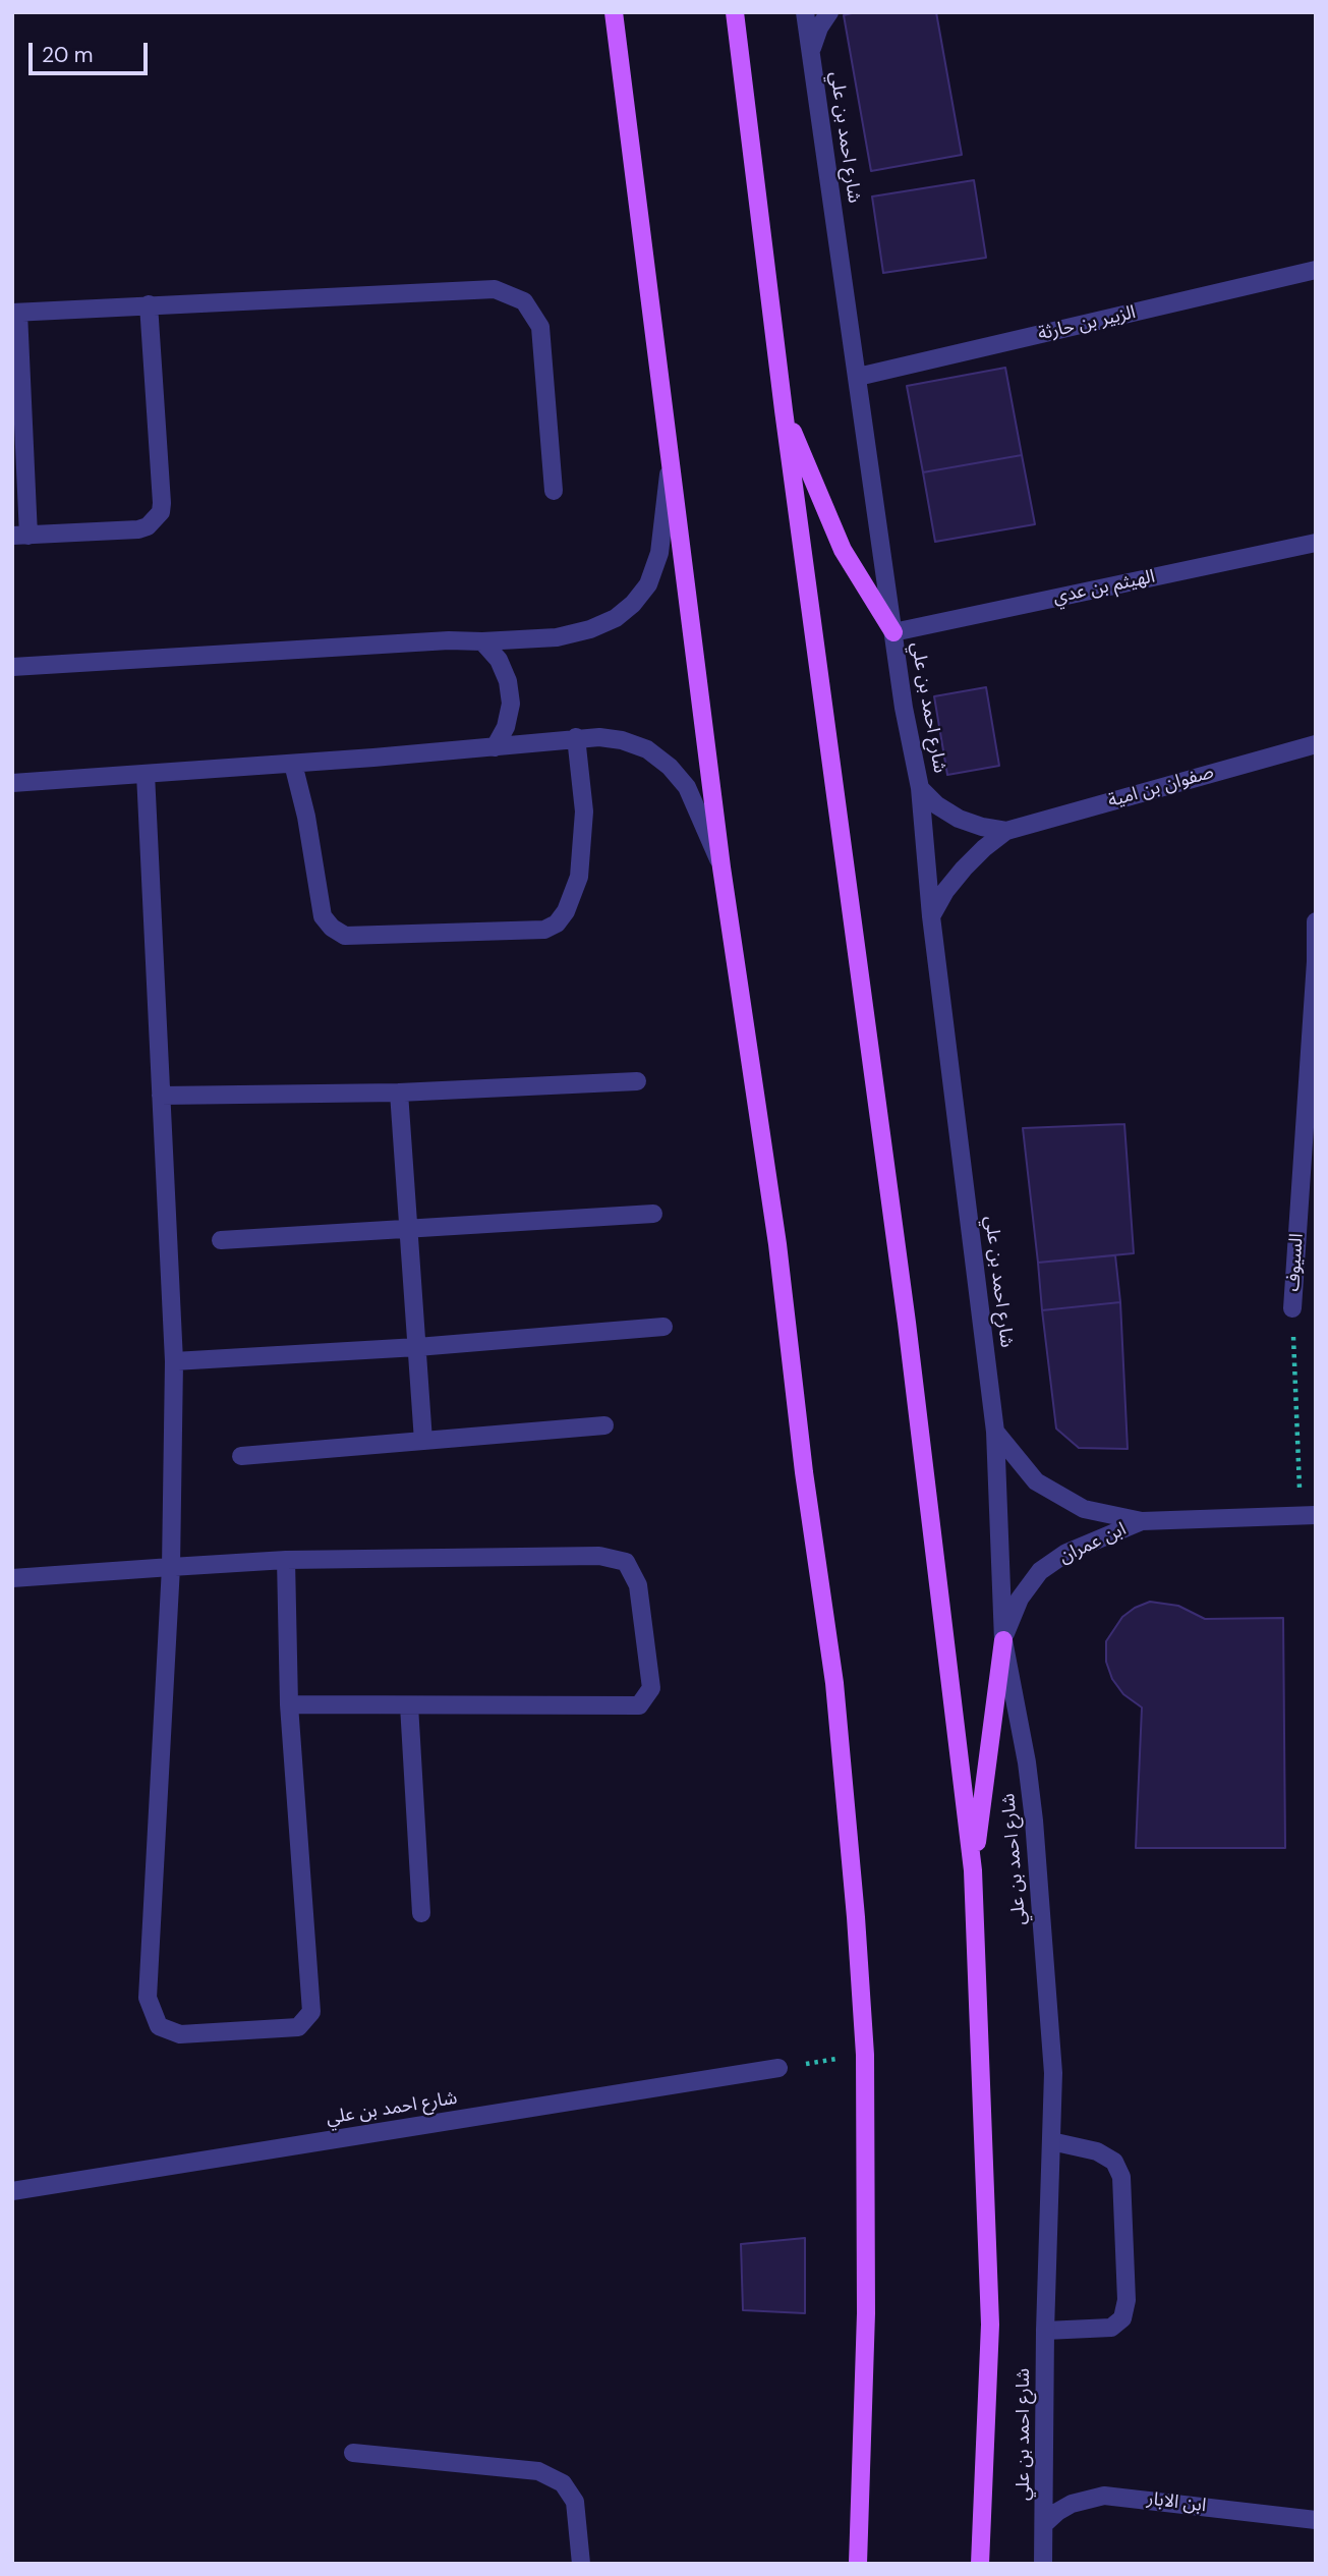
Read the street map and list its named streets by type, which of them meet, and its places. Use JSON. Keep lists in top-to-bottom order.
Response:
{
  "streets": {
    "main road": ["شارع احمد بن علي"],
    "street": [
      "الزبير بن حارثة",
      "الهيثم بن عدي",
      "صفوان بن امية",
      "السيوف",
      "ابن عمران",
      "ابن الابار"
    ]
  },
  "crossings": [
    ["شارع احمد بن علي", "الزبير بن حارثة"],
    ["شارع احمد بن علي", "الهيثم بن عدي"],
    ["شارع احمد بن علي", "صفوان بن امية"],
    ["شارع احمد بن علي", "ابن عمران"],
    ["شارع احمد بن علي", "ابن الابار"]
  ],
  "scale_bar": "20 m"
}
